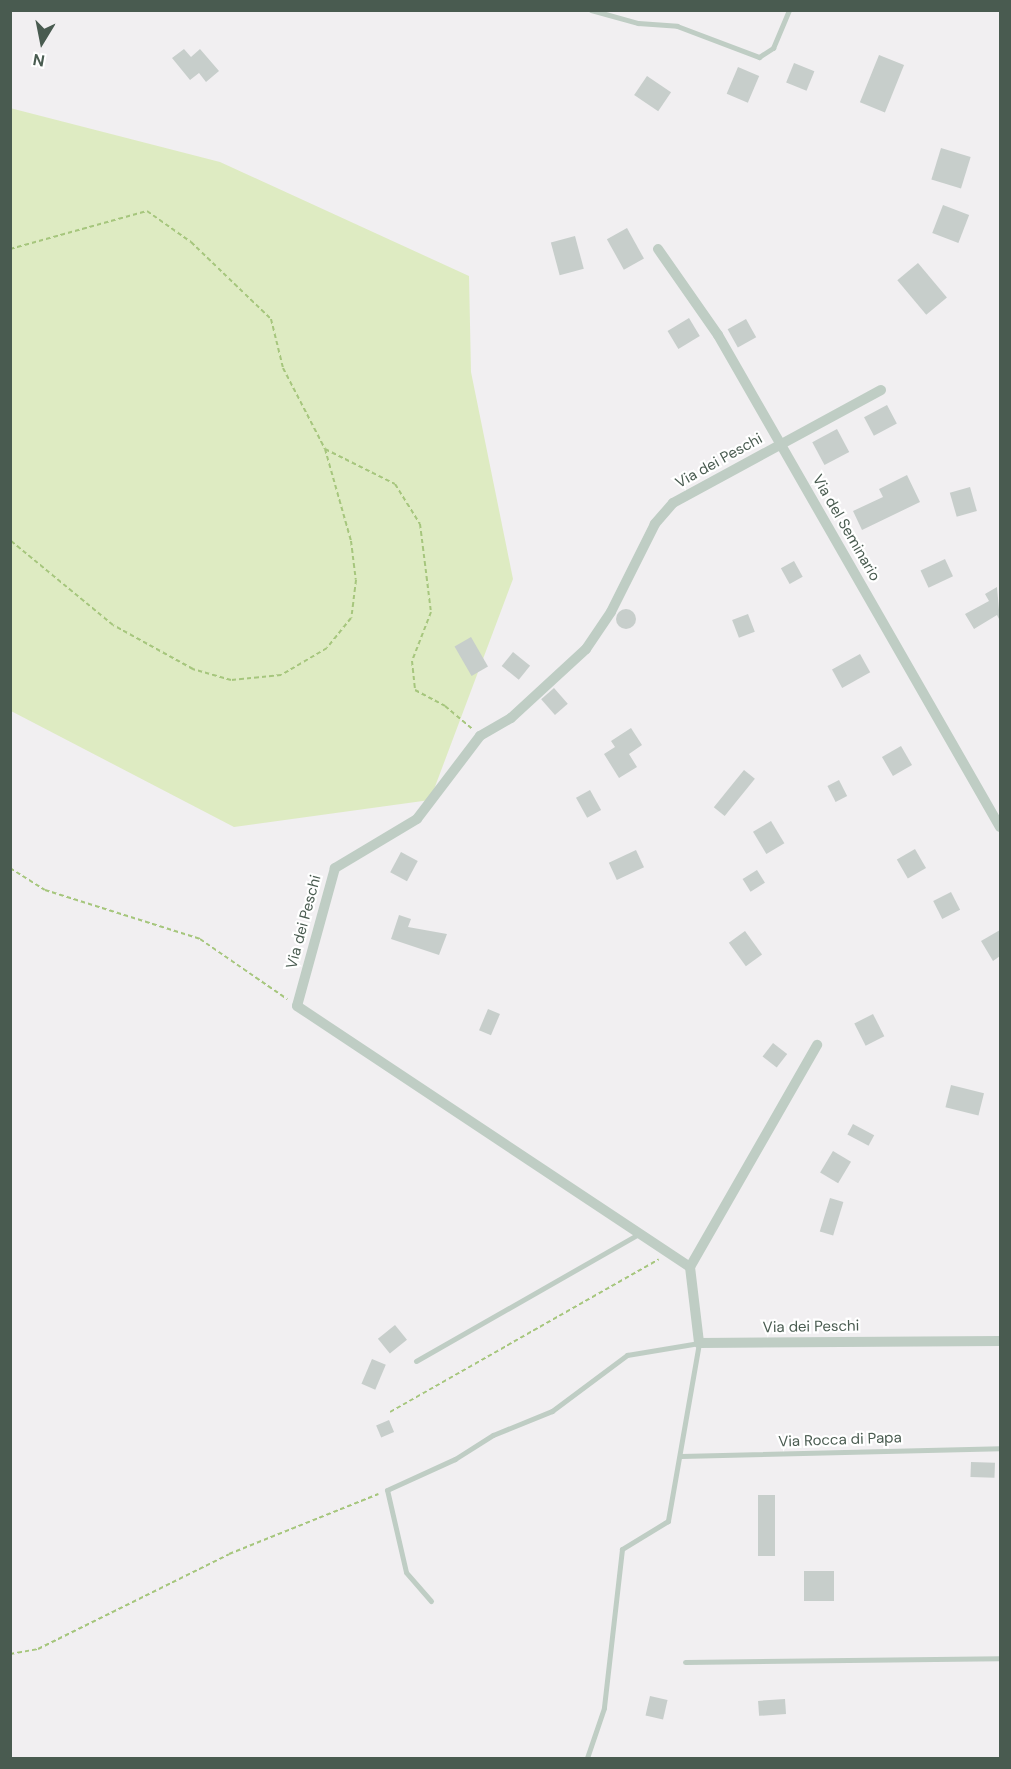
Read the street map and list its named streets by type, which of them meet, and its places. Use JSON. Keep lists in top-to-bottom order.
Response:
{
  "streets": {
    "street": ["Via dei Peschi", "Via del Seminario"],
    "lane": ["Via Rocca di Papa"]
  },
  "crossings": [
    ["Via dei Peschi", "Via del Seminario"]
  ],
  "north": "bottom"
}
